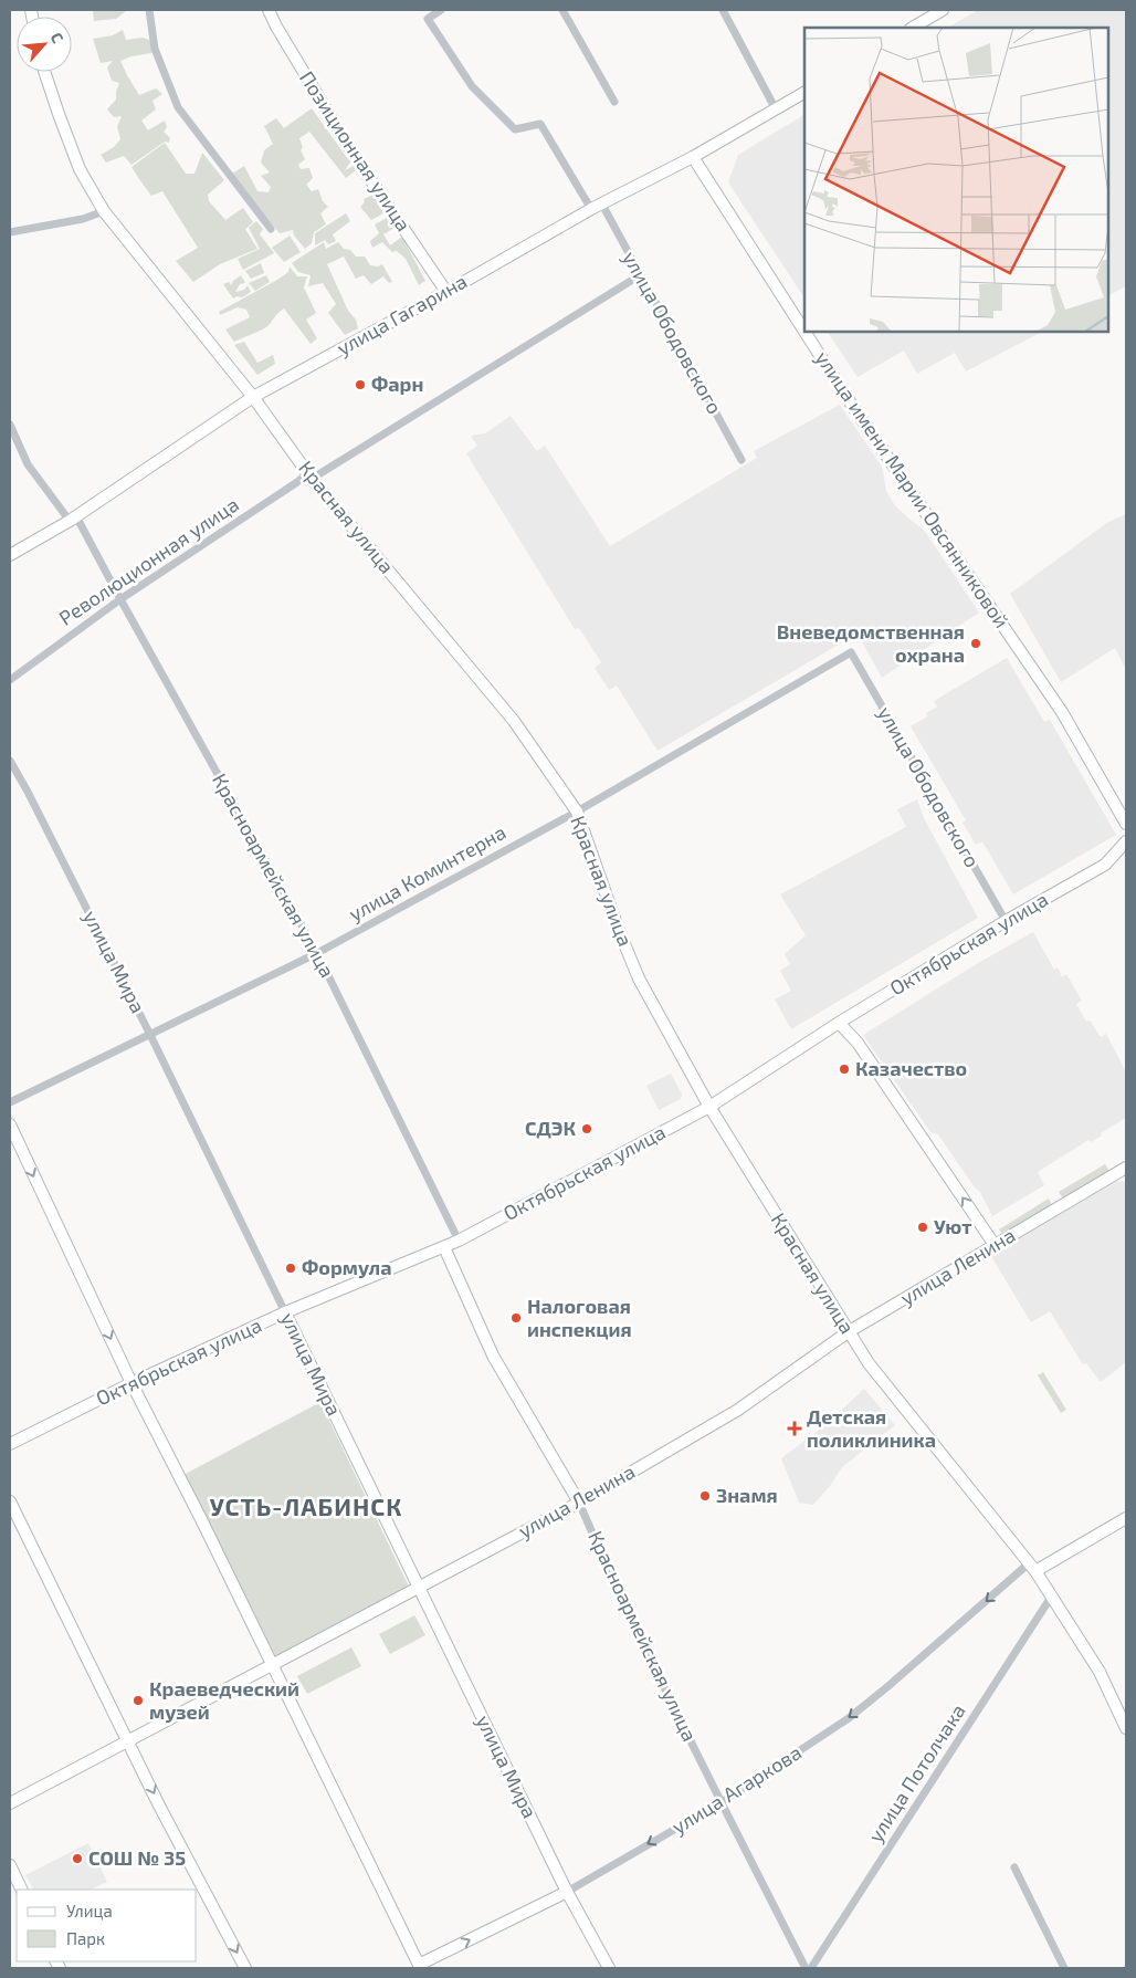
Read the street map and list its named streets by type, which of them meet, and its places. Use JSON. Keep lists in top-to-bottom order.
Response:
{
  "streets": {
    "street": [
      "Позиционная улица",
      "улица Гагарина",
      "улица Ободовского",
      "улица имени Марии Овсянниковой",
      "Красная улица",
      "Революционная улица",
      "улица Коминтерна",
      "Красноармейская улица",
      "Октябрьская улица",
      "улица Мира",
      "улица Ленина",
      "улица Потолчака",
      "улица Агаркова"
    ]
  },
  "crossings": [
    ["Позиционная улица", "улица Гагарина"],
    ["улица Гагарина", "улица Ободовского"],
    ["улица Гагарина", "улица имени Марии Овсянниковой"],
    ["улица Гагарина", "Красная улица"],
    ["улица Гагарина", "Красноармейская улица"],
    ["улица Ободовского", "Революционная улица"],
    ["улица Ободовского", "улица Коминтерна"],
    ["улица Ободовского", "Октябрьская улица"],
    ["Красная улица", "Революционная улица"],
    ["Красная улица", "улица Коминтерна"],
    ["Красная улица", "Октябрьская улица"],
    ["Красная улица", "улица Ленина"],
    ["Красная улица", "улица Потолчака"],
    ["Красная улица", "улица Агаркова"],
    ["Революционная улица", "Красноармейская улица"],
    ["улица Коминтерна", "Красноармейская улица"],
    ["улица Коминтерна", "улица Мира"],
    ["Красноармейская улица", "Октябрьская улица"],
    ["Красноармейская улица", "улица Ленина"],
    ["Красноармейская улица", "улица Агаркова"],
    ["Октябрьская улица", "улица Мира"],
    ["улица Мира", "улица Ленина"],
    ["улица Мира", "улица Агаркова"]
  ],
  "districts": ["УСТЬ-ЛАБИНСК"],
  "places": {
    "other": [
      "Фарн",
      "Вневедомственная охрана",
      "Казачество",
      "СДЭК",
      "Уют",
      "Формула",
      "Налоговая инспекция",
      "Знамя",
      "Краеведческий музей",
      "СОШ № 35"
    ],
    "health": ["Детская поликлиника"]
  },
  "legend": ["Улица", "Парк"],
  "north": "top right"
}
